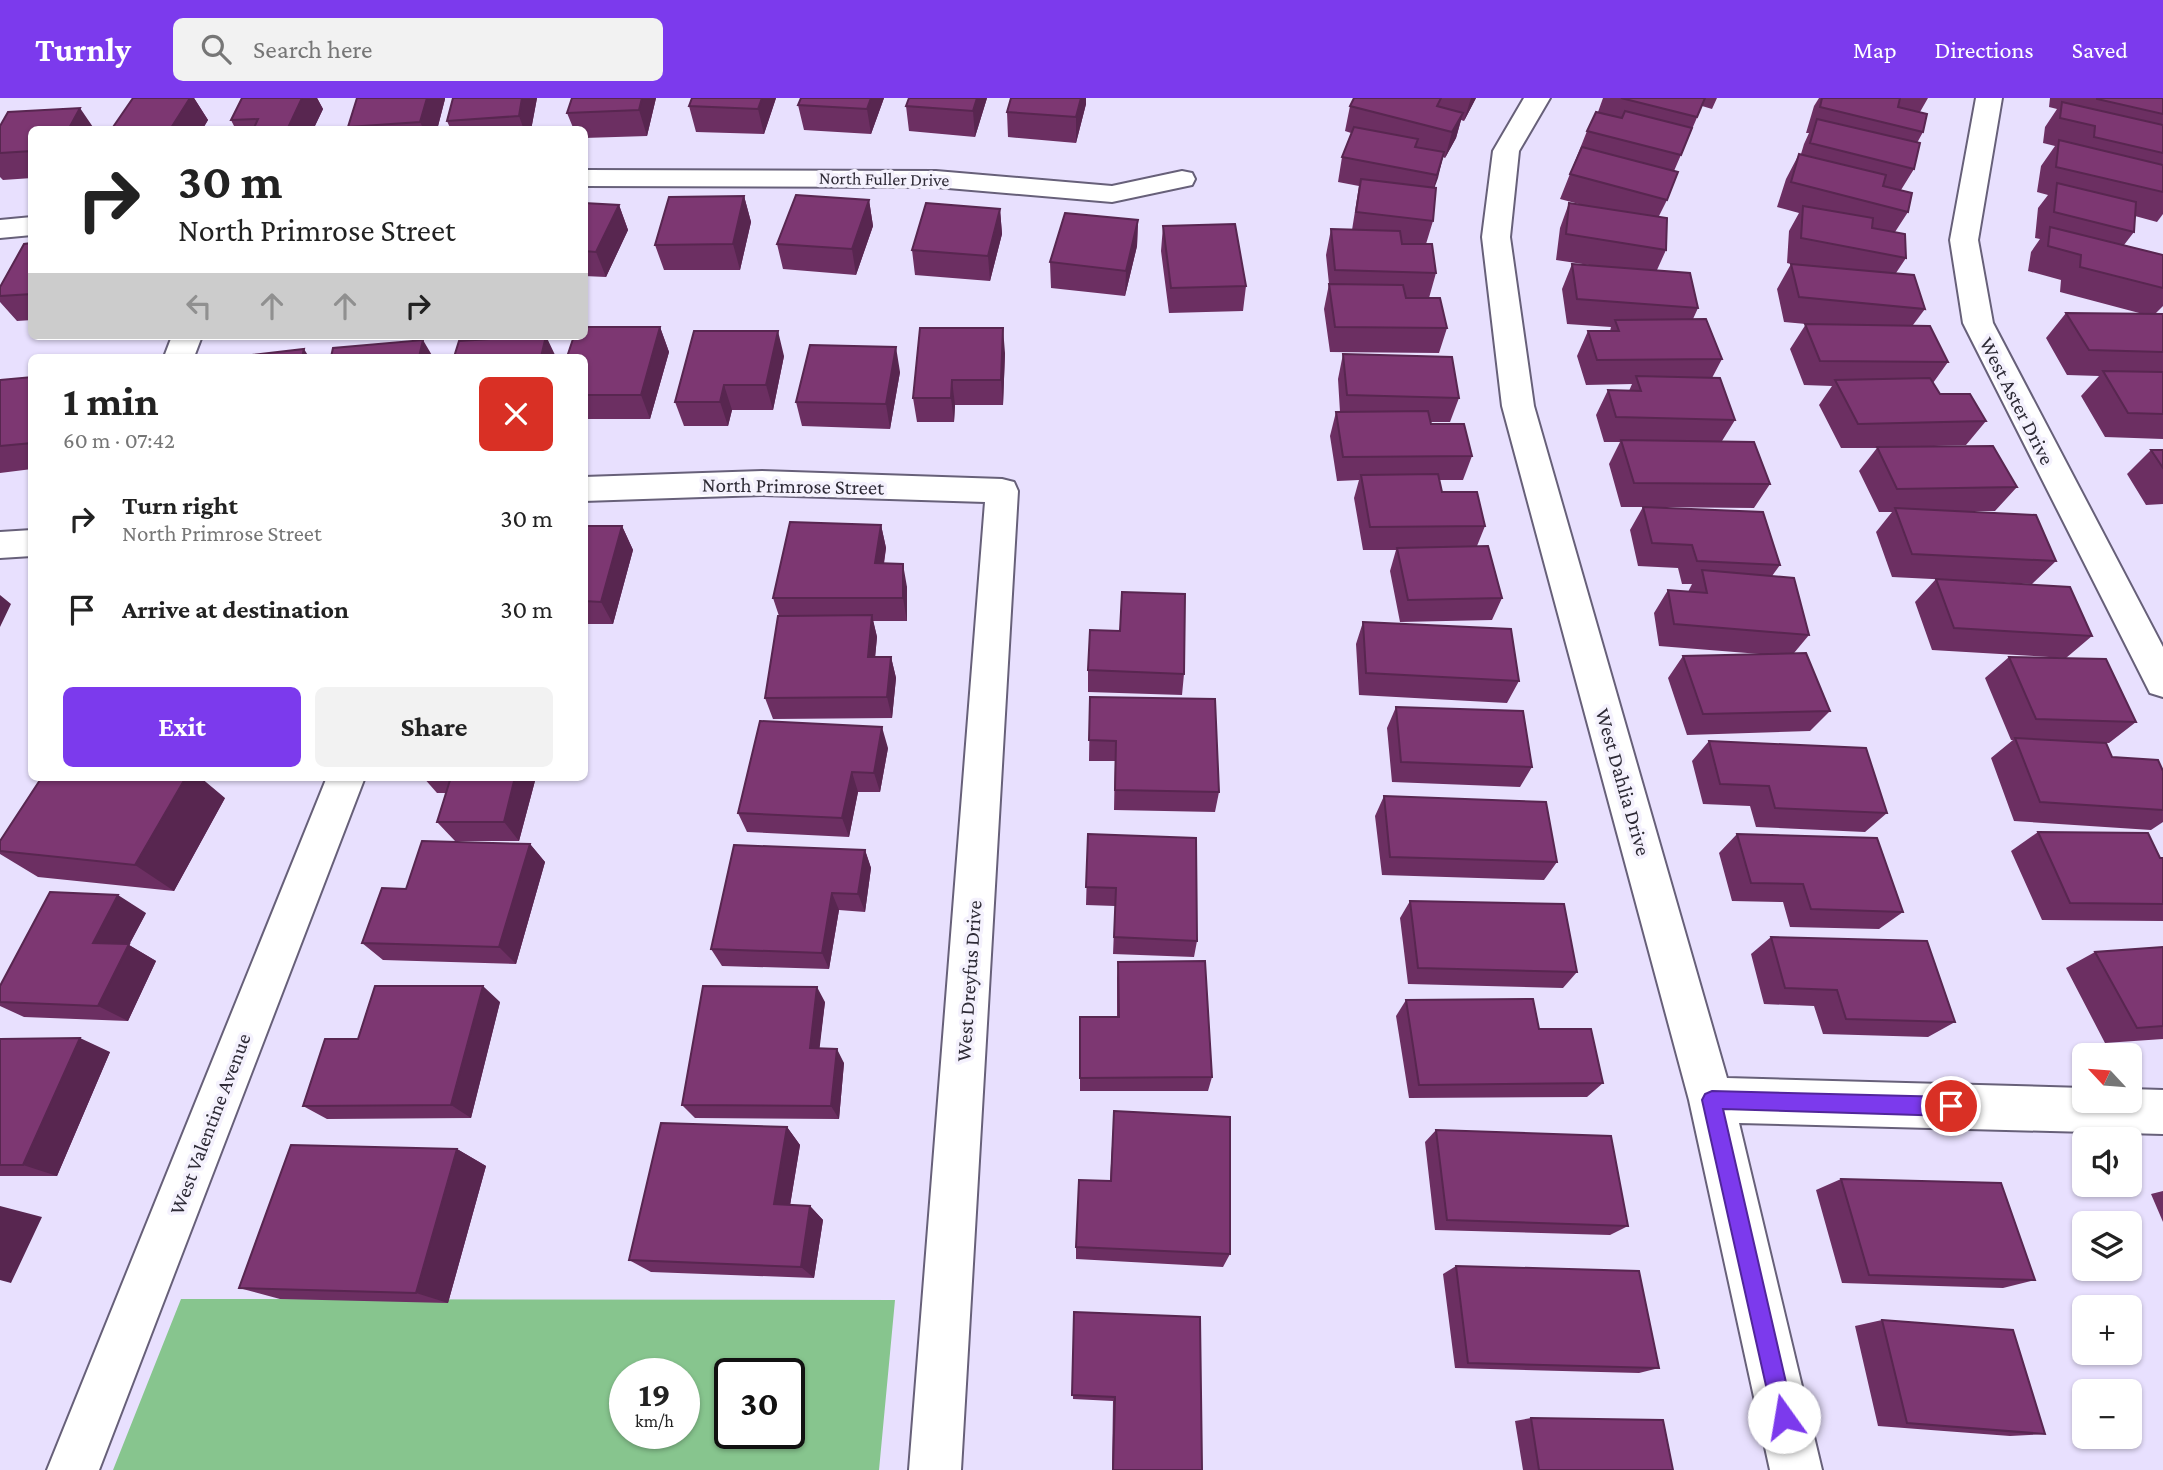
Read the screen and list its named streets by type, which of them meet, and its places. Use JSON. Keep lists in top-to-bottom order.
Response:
{
  "streets": {
    "street": [
      "North Fuller Drive",
      "West Aster Drive",
      "North Primrose Street",
      "West Dahlia Drive",
      "West Dreyfus Drive",
      "West Valentine Avenue"
    ]
  },
  "crossings": [
    ["North Primrose Street", "West Dreyfus Drive"]
  ],
  "north": "top left",
  "page": {
    "header": "Turnly",
    "search": "Search here",
    "nav": ["Map", "Directions", "Saved"],
    "turn": ["30 m", "North Primrose Street"],
    "heading": ["1 min", "60 m · 07:42"],
    "list": [
      {
        "name": "Turn right",
        "note": "North Primrose Street",
        "value": "30 m"
      },
      {
        "name": "Arrive at destination",
        "value": "30 m"
      }
    ],
    "buttons": ["Exit", "Share"],
    "map_buttons": ["+", "−"],
    "speed": "19 km/h",
    "limit": "30"
  }
}
